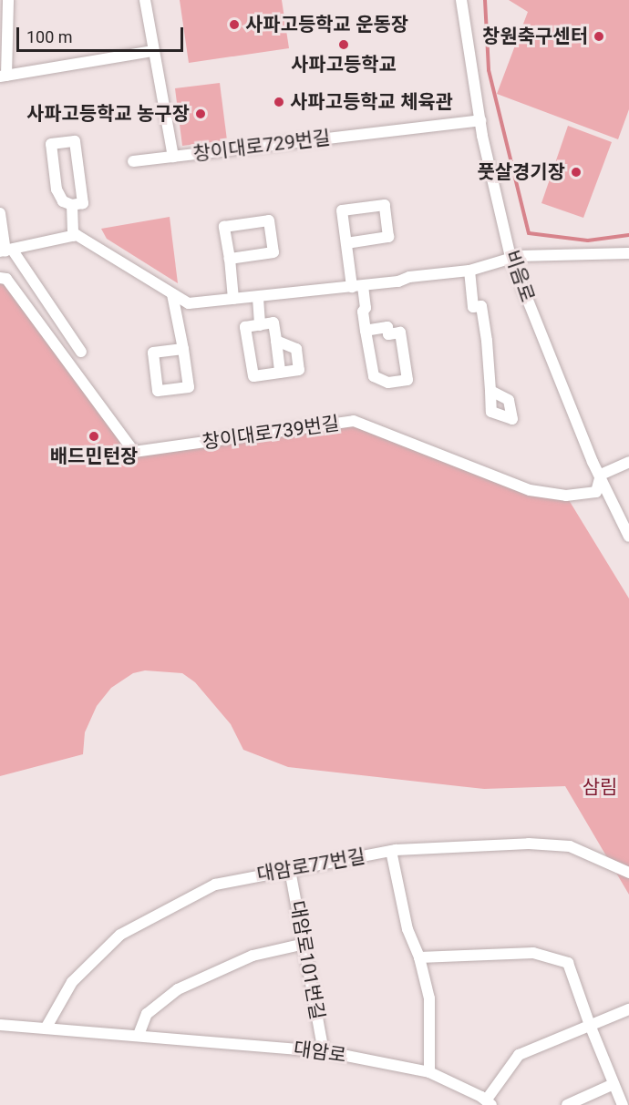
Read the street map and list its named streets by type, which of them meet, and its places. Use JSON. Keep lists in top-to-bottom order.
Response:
{
  "streets": {
    "street": [
      "창이대로729번길",
      "비음로",
      "창이대로739번길",
      "대암로77번길",
      "대암로101번길",
      "대암로"
    ]
  },
  "crossings": [
    ["창이대로729번길", "비음로"],
    ["비음로", "창이대로739번길"],
    ["대암로77번길", "대암로101번길"],
    ["대암로77번길", "대암로"],
    ["대암로101번길", "대암로"]
  ],
  "parks": ["삼림"],
  "places": [
    "사파고등학교 운동장",
    "창원축구센터",
    "사파고등학교",
    "사파고등학교 체육관",
    "사파고등학교 농구장",
    "풋살경기장",
    "배드민턴장"
  ],
  "scale_bar": "100 m"
}
